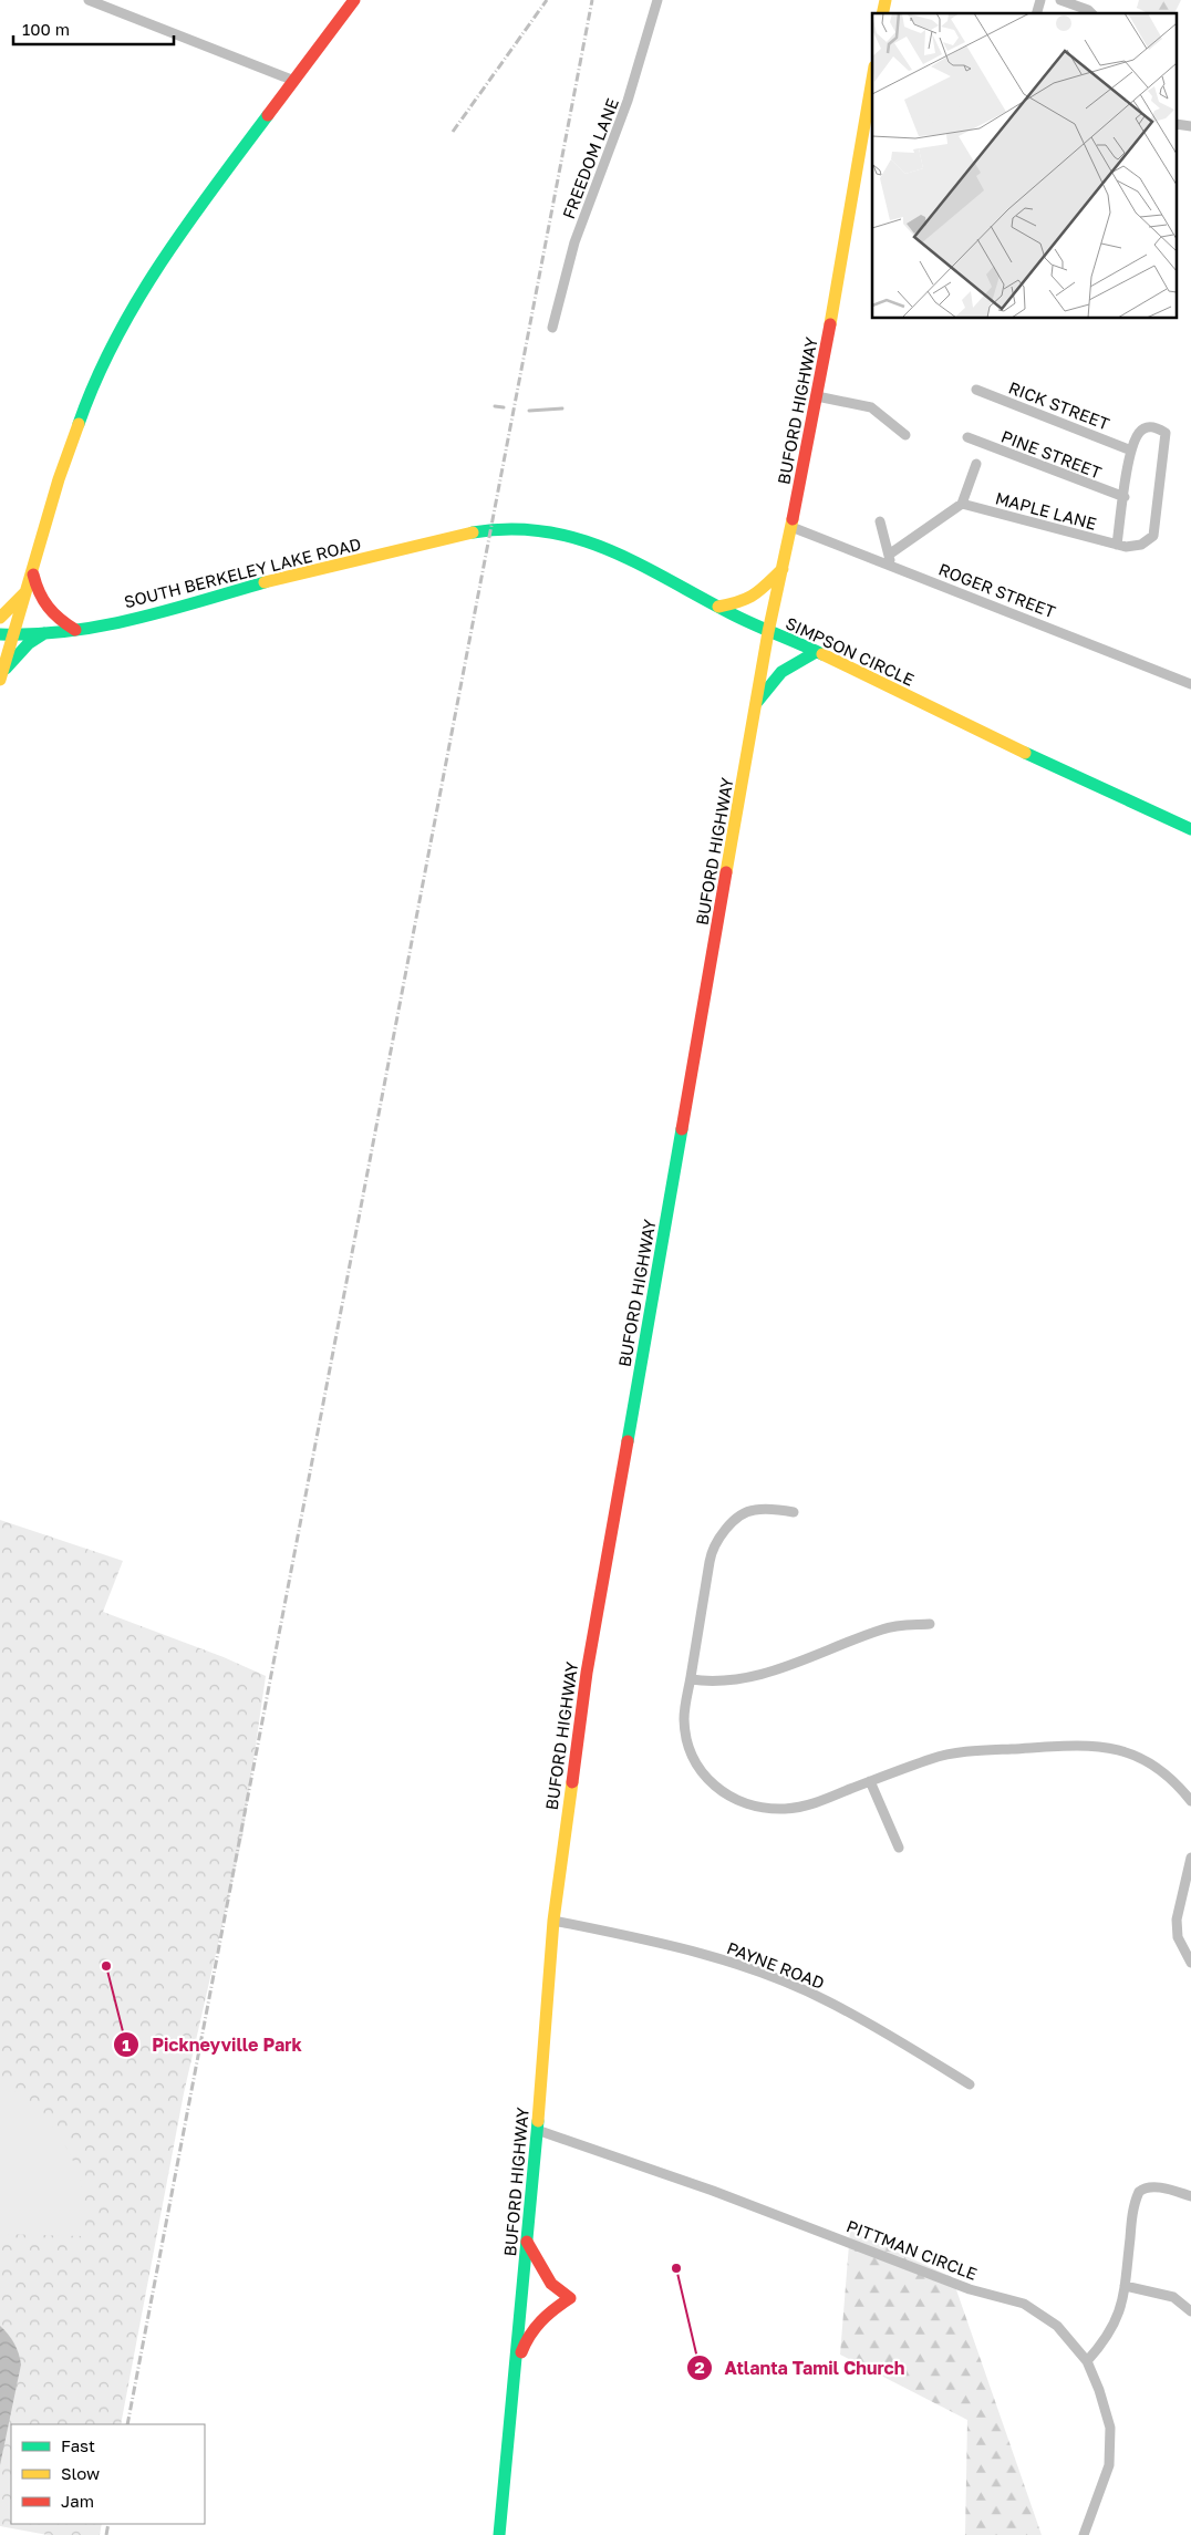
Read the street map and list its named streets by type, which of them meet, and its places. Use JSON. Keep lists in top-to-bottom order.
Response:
{
  "streets": {
    "main road": ["BUFORD HIGHWAY", "SOUTH BERKELEY LAKE ROAD", "SIMPSON CIRCLE"],
    "street": [
      "FREEDOM LANE",
      "RICK STREET",
      "PINE STREET",
      "MAPLE LANE",
      "ROGER STREET",
      "PAYNE ROAD",
      "PITTMAN CIRCLE"
    ]
  },
  "crossings": [
    ["RICK STREET", "MAPLE LANE"],
    ["BUFORD HIGHWAY", "ROGER STREET"],
    ["BUFORD HIGHWAY", "SIMPSON CIRCLE"],
    ["BUFORD HIGHWAY", "PAYNE ROAD"],
    ["BUFORD HIGHWAY", "PITTMAN CIRCLE"],
    ["PINE STREET", "MAPLE LANE"],
    ["SOUTH BERKELEY LAKE ROAD", "SIMPSON CIRCLE"]
  ],
  "places": ["Pickneyville Park", "Atlanta Tamil Church"],
  "legend": ["Fast", "Slow", "Jam"],
  "scale_bar": "100 m"
}
